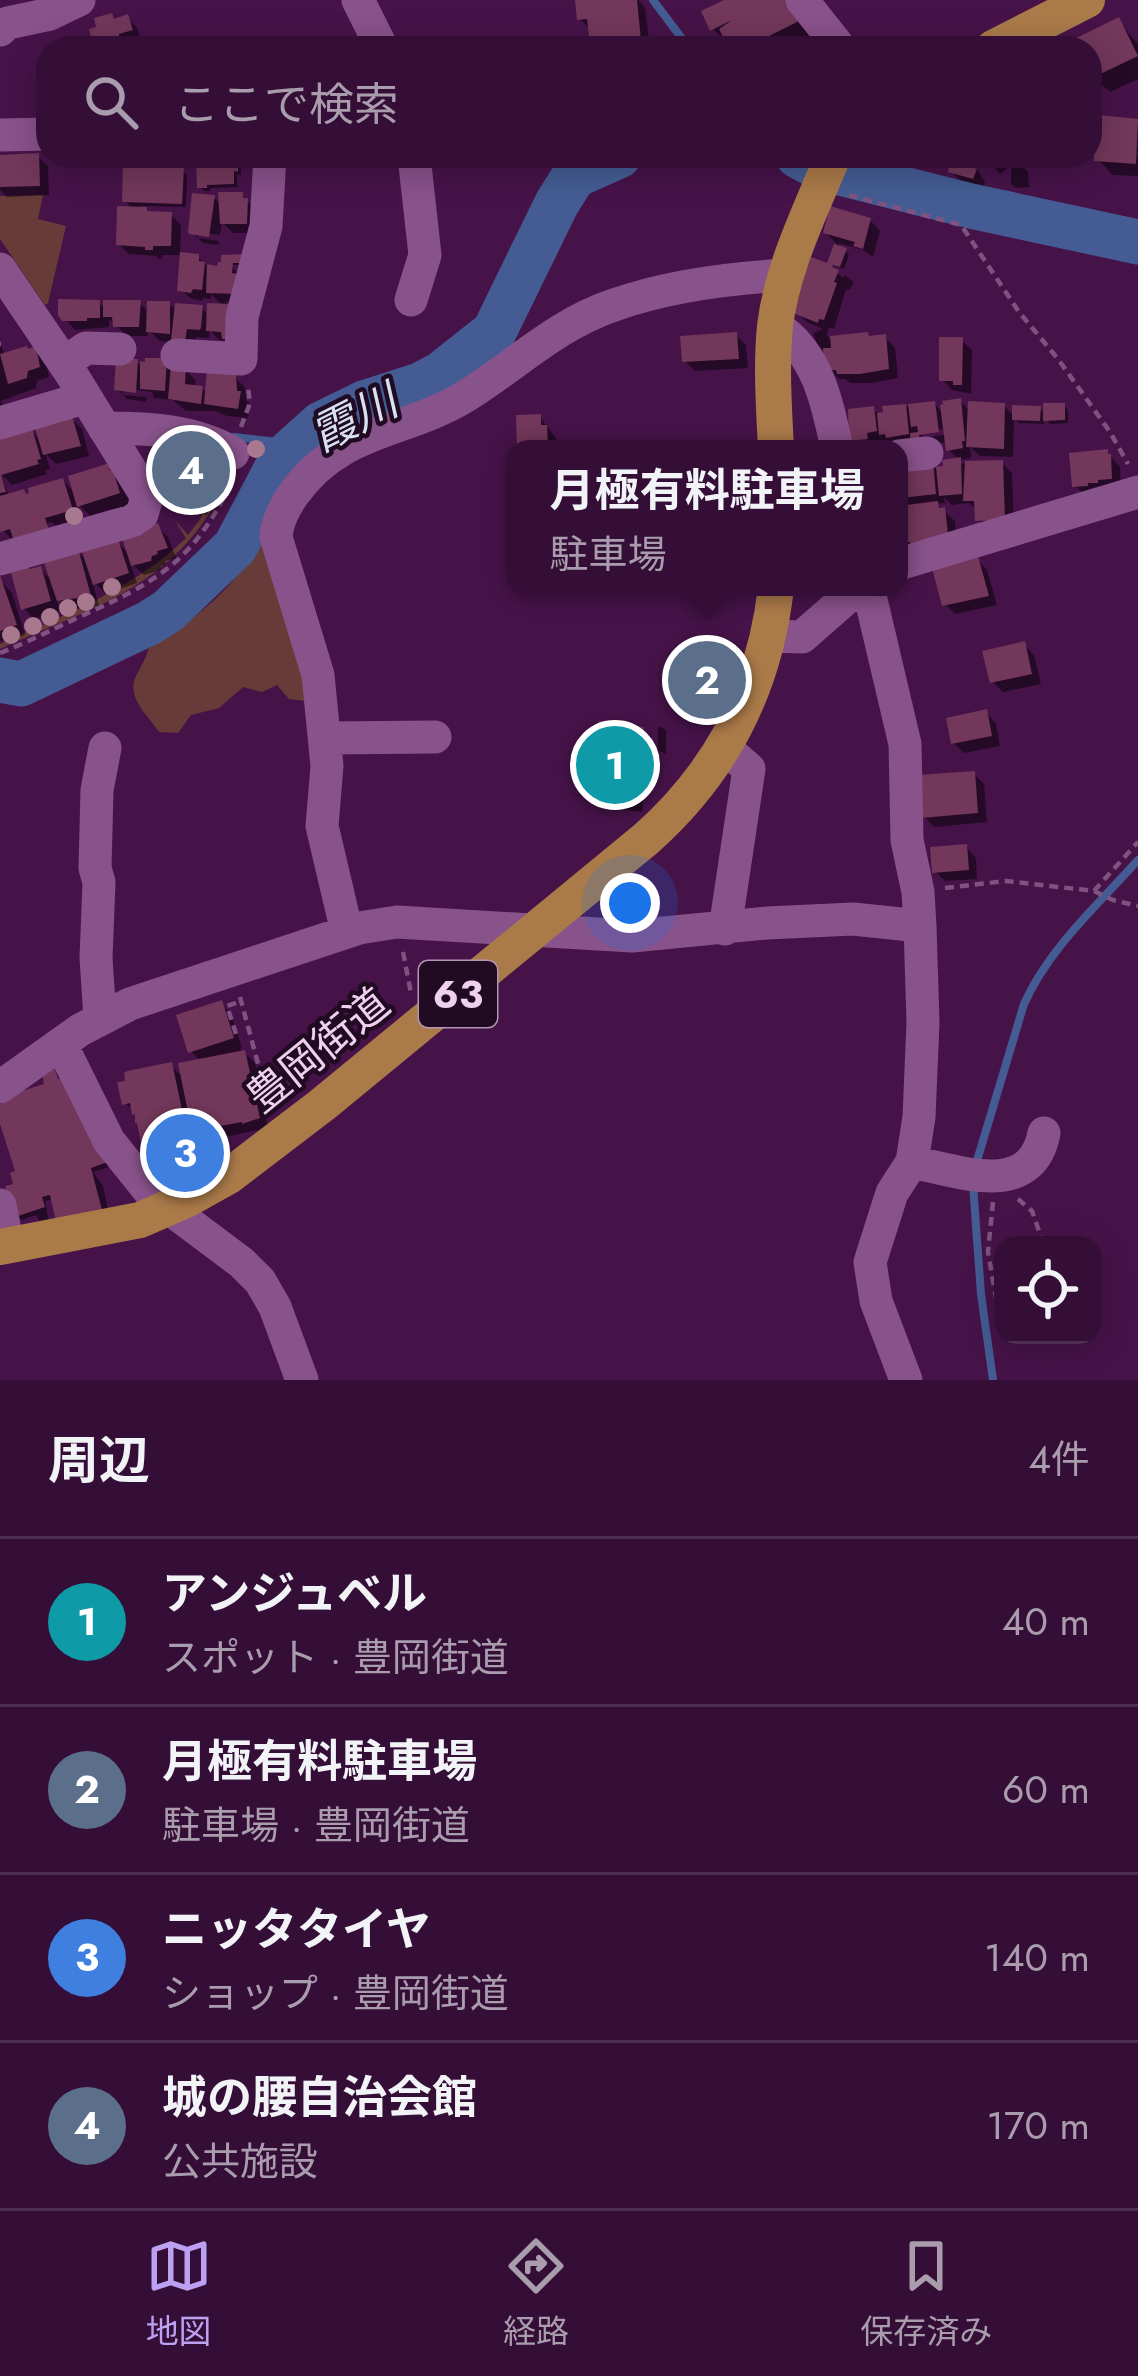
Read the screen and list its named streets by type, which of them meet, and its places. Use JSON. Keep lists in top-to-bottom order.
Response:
{
  "streets": {
    "main road": ["63", "豊岡街道"]
  },
  "water": ["霞川"],
  "page": {
    "search": "ここで検索",
    "pins": [
      "4",
      "2",
      "1",
      "3"
    ],
    "popup": ["月極有料駐車場", "駐車場"],
    "heading": ["周辺", "4件"],
    "list": [
      {
        "mark": "1",
        "name": "アンジュベル",
        "note": "スポット · 豊岡街道",
        "value": "40 m"
      },
      {
        "mark": "2",
        "name": "月極有料駐車場",
        "note": "駐車場 · 豊岡街道",
        "value": "60 m"
      },
      {
        "mark": "3",
        "name": "ニッタタイヤ",
        "note": "ショップ · 豊岡街道",
        "value": "140 m"
      },
      {
        "mark": "4",
        "name": "城の腰自治会館",
        "note": "公共施設",
        "value": "170 m"
      }
    ],
    "nav": ["地図", "経路", "保存済み"]
  }
}
